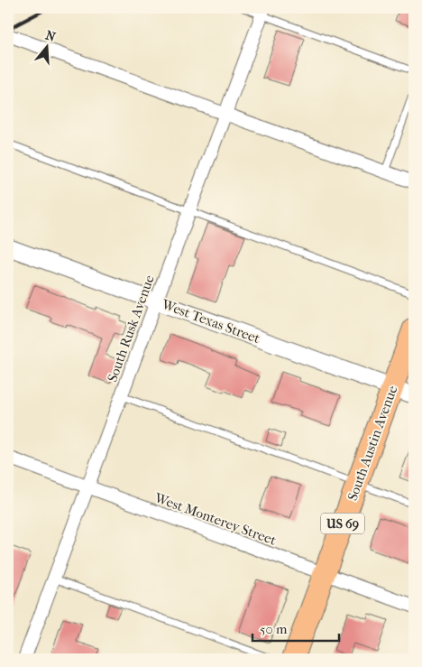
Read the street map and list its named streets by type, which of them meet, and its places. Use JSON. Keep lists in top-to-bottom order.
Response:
{
  "streets": {
    "highway": ["South Austin Avenue", "US 69"],
    "street": ["West Texas Street", "South Rusk Avenue", "West Monterey Street"]
  },
  "crossings": [
    ["West Texas Street", "South Rusk Avenue"],
    ["West Texas Street", "South Austin Avenue"],
    ["South Rusk Avenue", "West Monterey Street"],
    ["South Austin Avenue", "West Monterey Street"]
  ],
  "scale_bar": "50 m",
  "north": "top"
}
